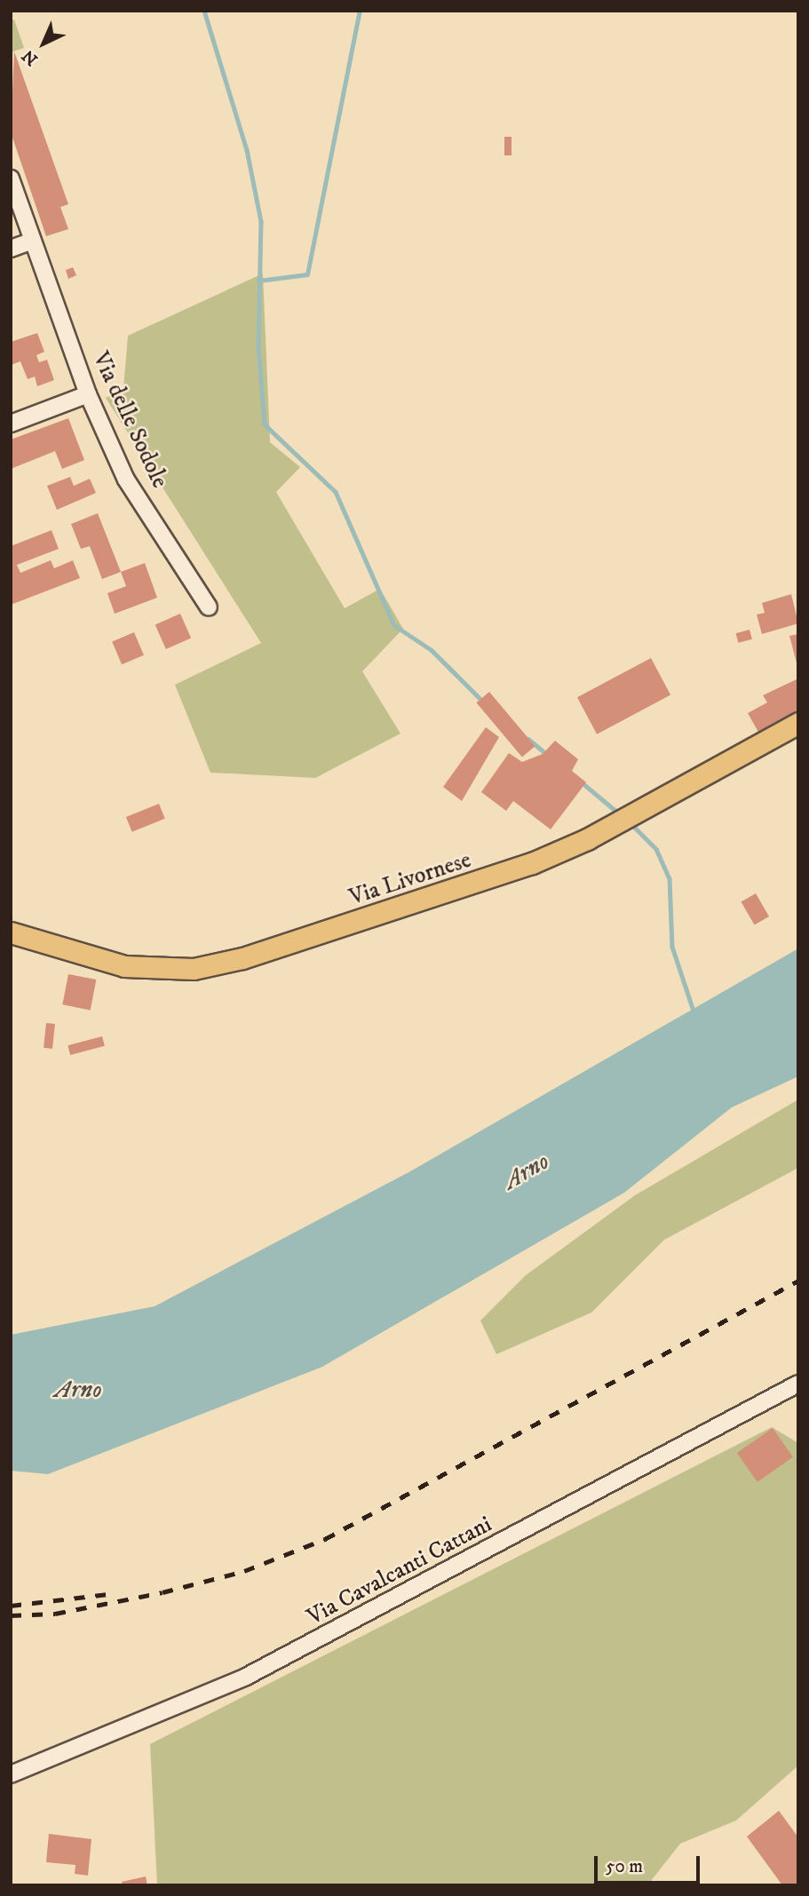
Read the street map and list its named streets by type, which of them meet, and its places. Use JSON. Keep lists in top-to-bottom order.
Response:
{
  "streets": {
    "main road": ["Via Livornese"],
    "street": ["Via delle Sodole", "Via Cavalcanti Cattani"]
  },
  "water": ["Arno"],
  "scale_bar": "50 m",
  "north": "bottom left"
}
